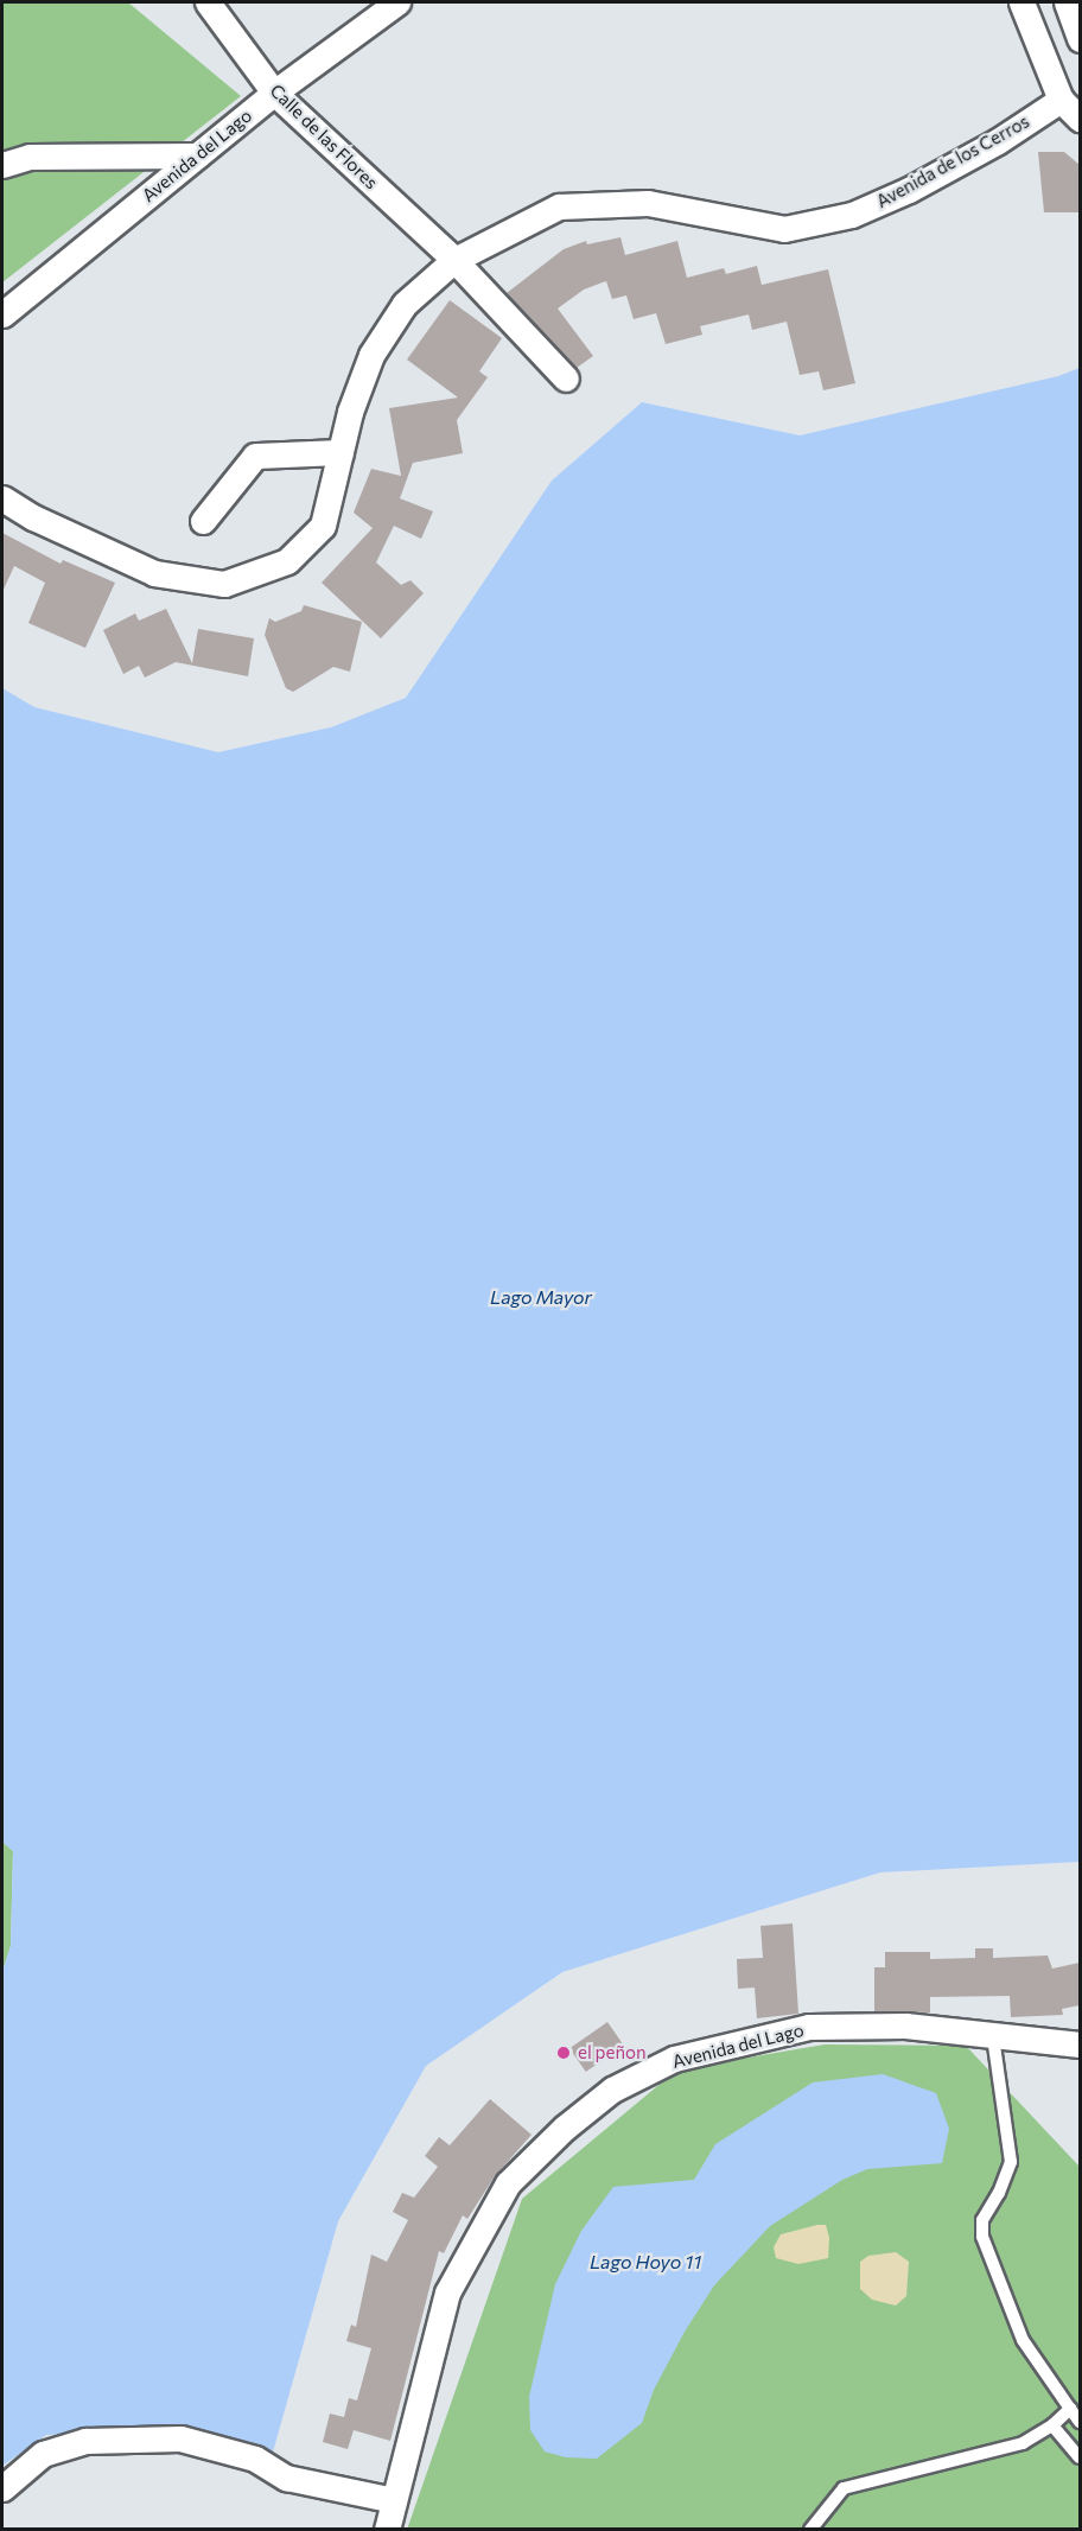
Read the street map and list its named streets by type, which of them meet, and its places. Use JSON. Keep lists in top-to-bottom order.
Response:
{
  "streets": {
    "street": ["Calle de las Flores", "Avenida del Lago", "Avenida de los Cerros"]
  },
  "crossings": [
    ["Calle de las Flores", "Avenida del Lago"],
    ["Calle de las Flores", "Avenida de los Cerros"]
  ],
  "water": ["Lago Mayor", "Lago Hoyo 11"],
  "places": ["el peñon"]
}
